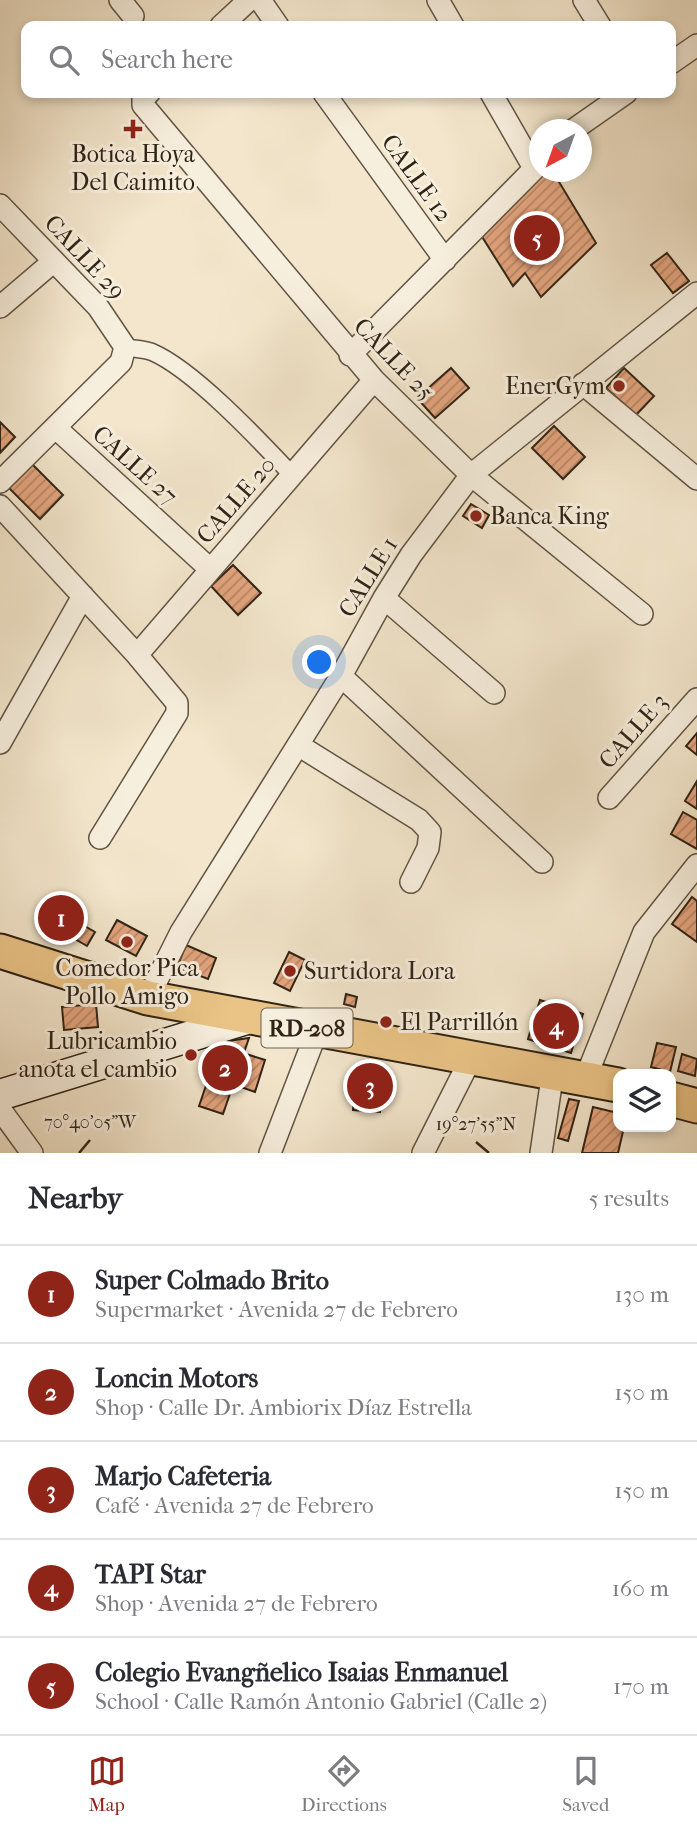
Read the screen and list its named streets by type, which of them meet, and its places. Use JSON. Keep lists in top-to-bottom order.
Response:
{
  "streets": {
    "main road": ["RD-208"],
    "street": [
      "CALLE 12",
      "CALLE 29",
      "CALLE 25",
      "CALLE 27",
      "CALLE 20",
      "CALLE 1",
      "CALLE 3"
    ]
  },
  "crossings": [
    ["CALLE 25", "CALLE 20"],
    ["CALLE 25", "CALLE 1"],
    ["CALLE 27", "CALLE 20"],
    ["CALLE 1", "RD-208"]
  ],
  "places": {
    "health": ["Botica Hoya Del Caimito"],
    "other": [
      "EnerGym",
      "Banca King",
      "Comedor Pica Pollo Amigo",
      "Surtidora Lora",
      "El Parrillón",
      "Lubricambio anota el cambio"
    ]
  },
  "north": "bottom left",
  "page": {
    "search": "Search here",
    "pins": [
      "5",
      "1",
      "4",
      "2",
      "3"
    ],
    "heading": ["Nearby", "5 results"],
    "list": [
      {
        "mark": "1",
        "name": "Super Colmado Brito",
        "note": "Supermarket · Avenida 27 de Febrero",
        "value": "130 m"
      },
      {
        "mark": "2",
        "name": "Loncin Motors",
        "note": "Shop · Calle Dr. Ambiorix Díaz Estrella",
        "value": "150 m"
      },
      {
        "mark": "3",
        "name": "Marjo Cafeteria",
        "note": "Café · Avenida 27 de Febrero",
        "value": "150 m"
      },
      {
        "mark": "4",
        "name": "TAPI Star",
        "note": "Shop · Avenida 27 de Febrero",
        "value": "160 m"
      },
      {
        "mark": "5",
        "name": "Colegio Evangñelico Isaias Enmanuel",
        "note": "School · Calle Ramón Antonio Gabriel (Calle 2)",
        "value": "170 m"
      }
    ],
    "nav": ["Map", "Directions", "Saved"]
  },
  "coordinates": ["70°40'05\"W", "19°27'55\"N"]
}
